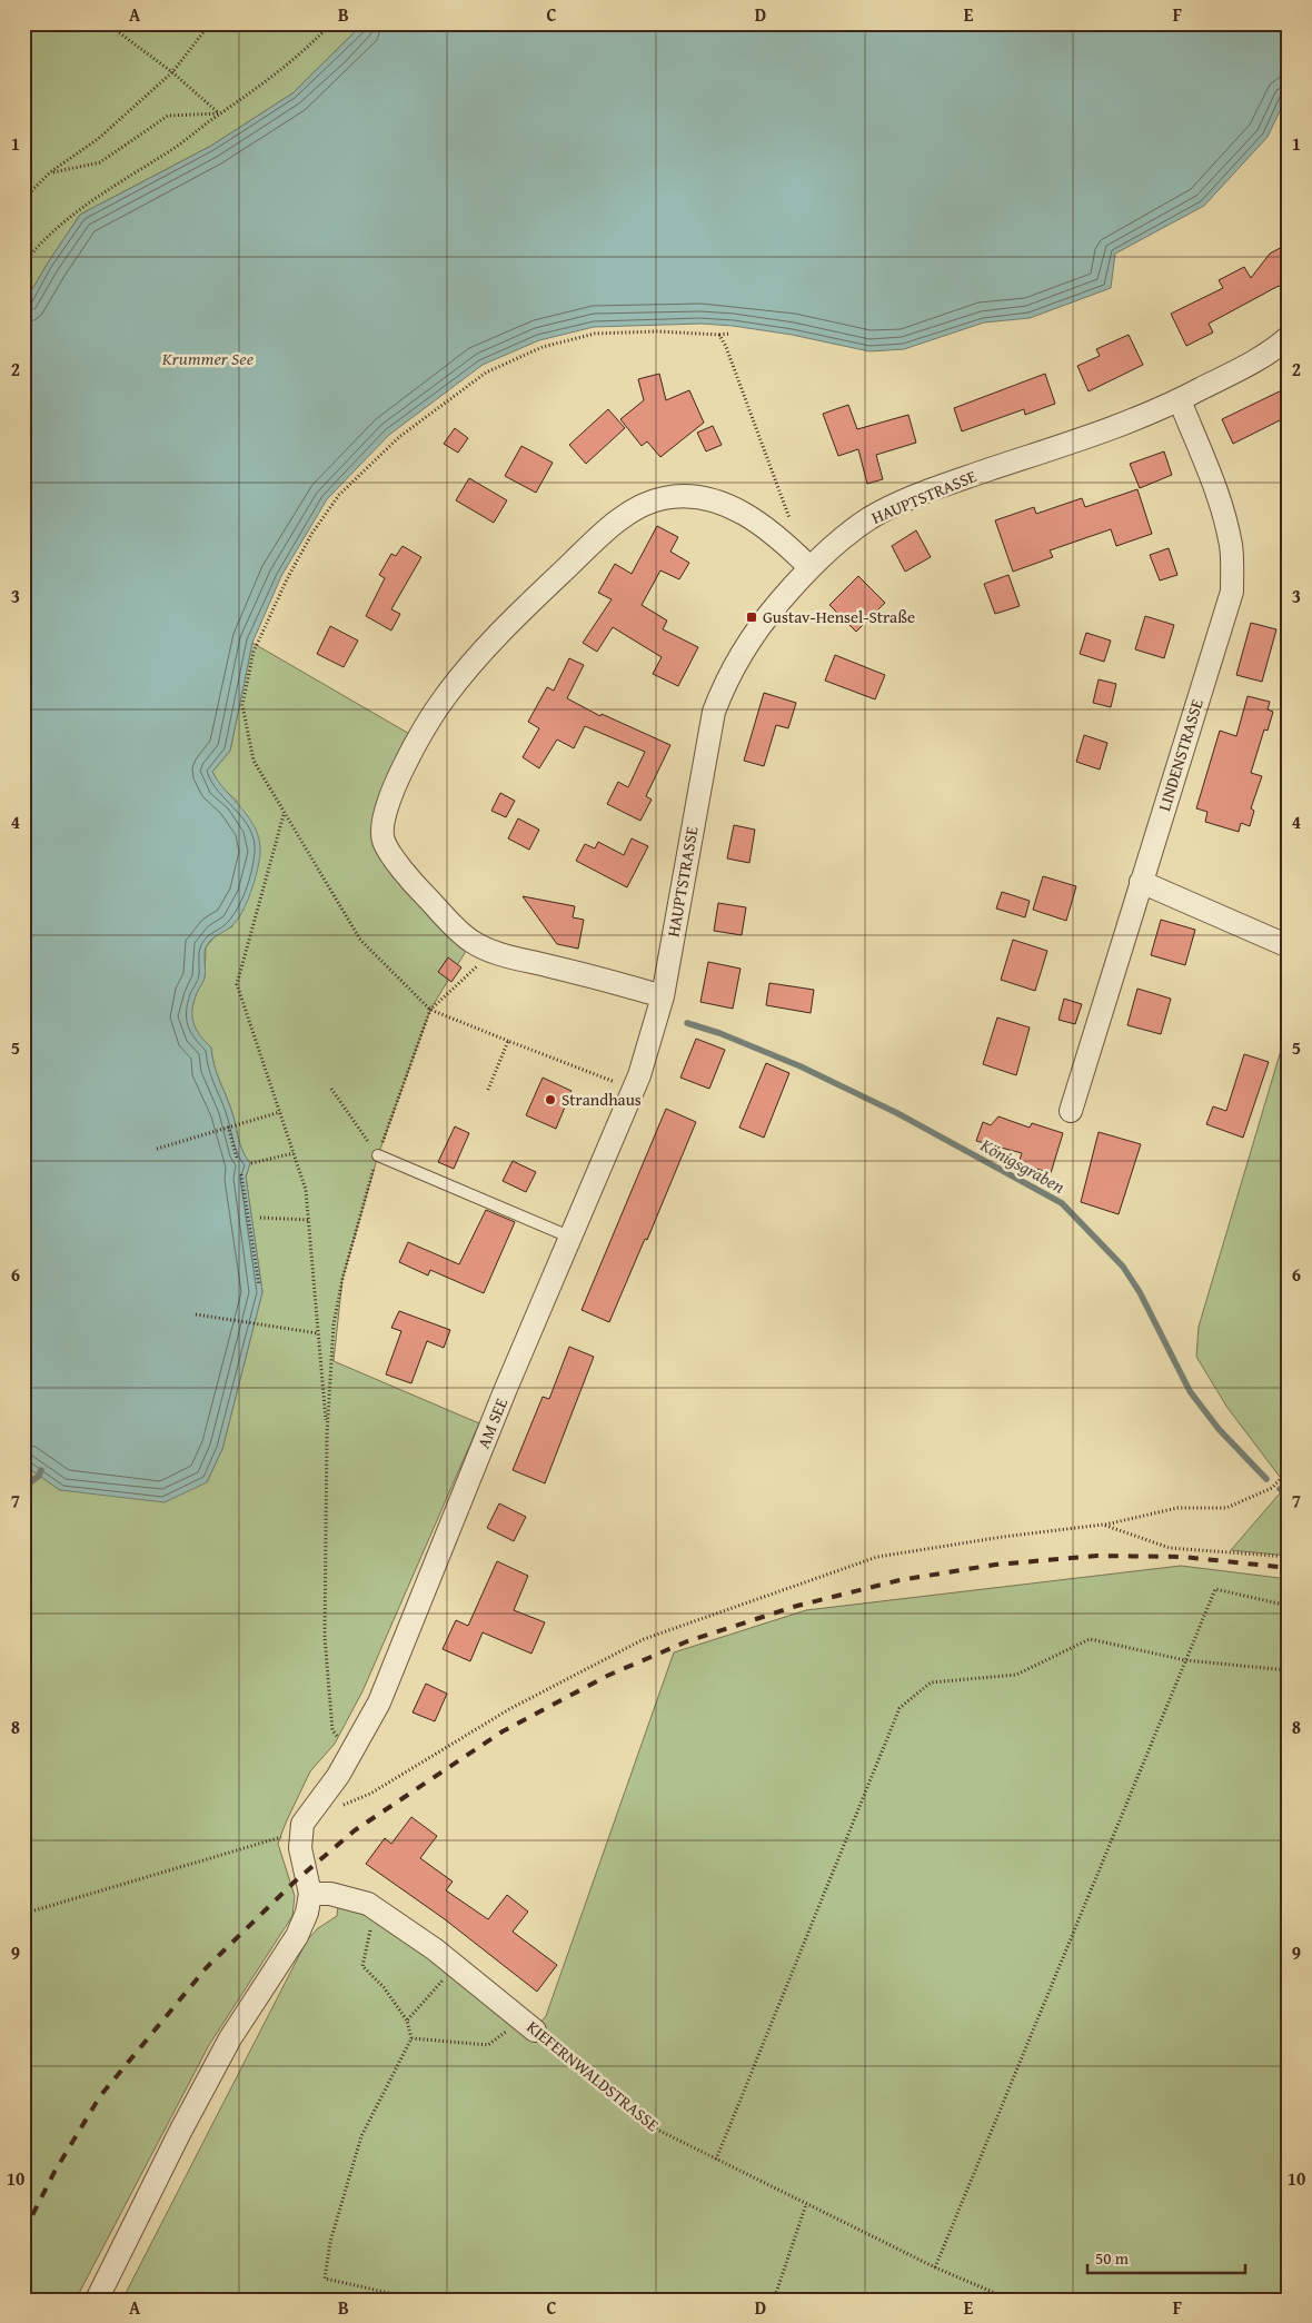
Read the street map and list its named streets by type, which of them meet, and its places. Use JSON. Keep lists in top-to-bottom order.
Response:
{
  "streets": {
    "street": [
      "HAUPTSTRASSE",
      "LINDENSTRASSE",
      "AM SEE",
      "KIEFERNWALDSTRASSE"
    ]
  },
  "crossings": [
    ["HAUPTSTRASSE", "LINDENSTRASSE"],
    ["HAUPTSTRASSE", "AM SEE"]
  ],
  "water": ["Krummer See", "Königsgraben"],
  "places": {
    "transit": ["Gustav-Hensel-Straße"],
    "other": ["Strandhaus"]
  },
  "scale_bar": "50 m",
  "grid": {
    "columns": [
      "A",
      "B",
      "C",
      "D",
      "E",
      "F"
    ],
    "rows": [
      "1",
      "2",
      "3",
      "4",
      "5",
      "6",
      "7",
      "8",
      "9",
      "10"
    ]
  }
}
